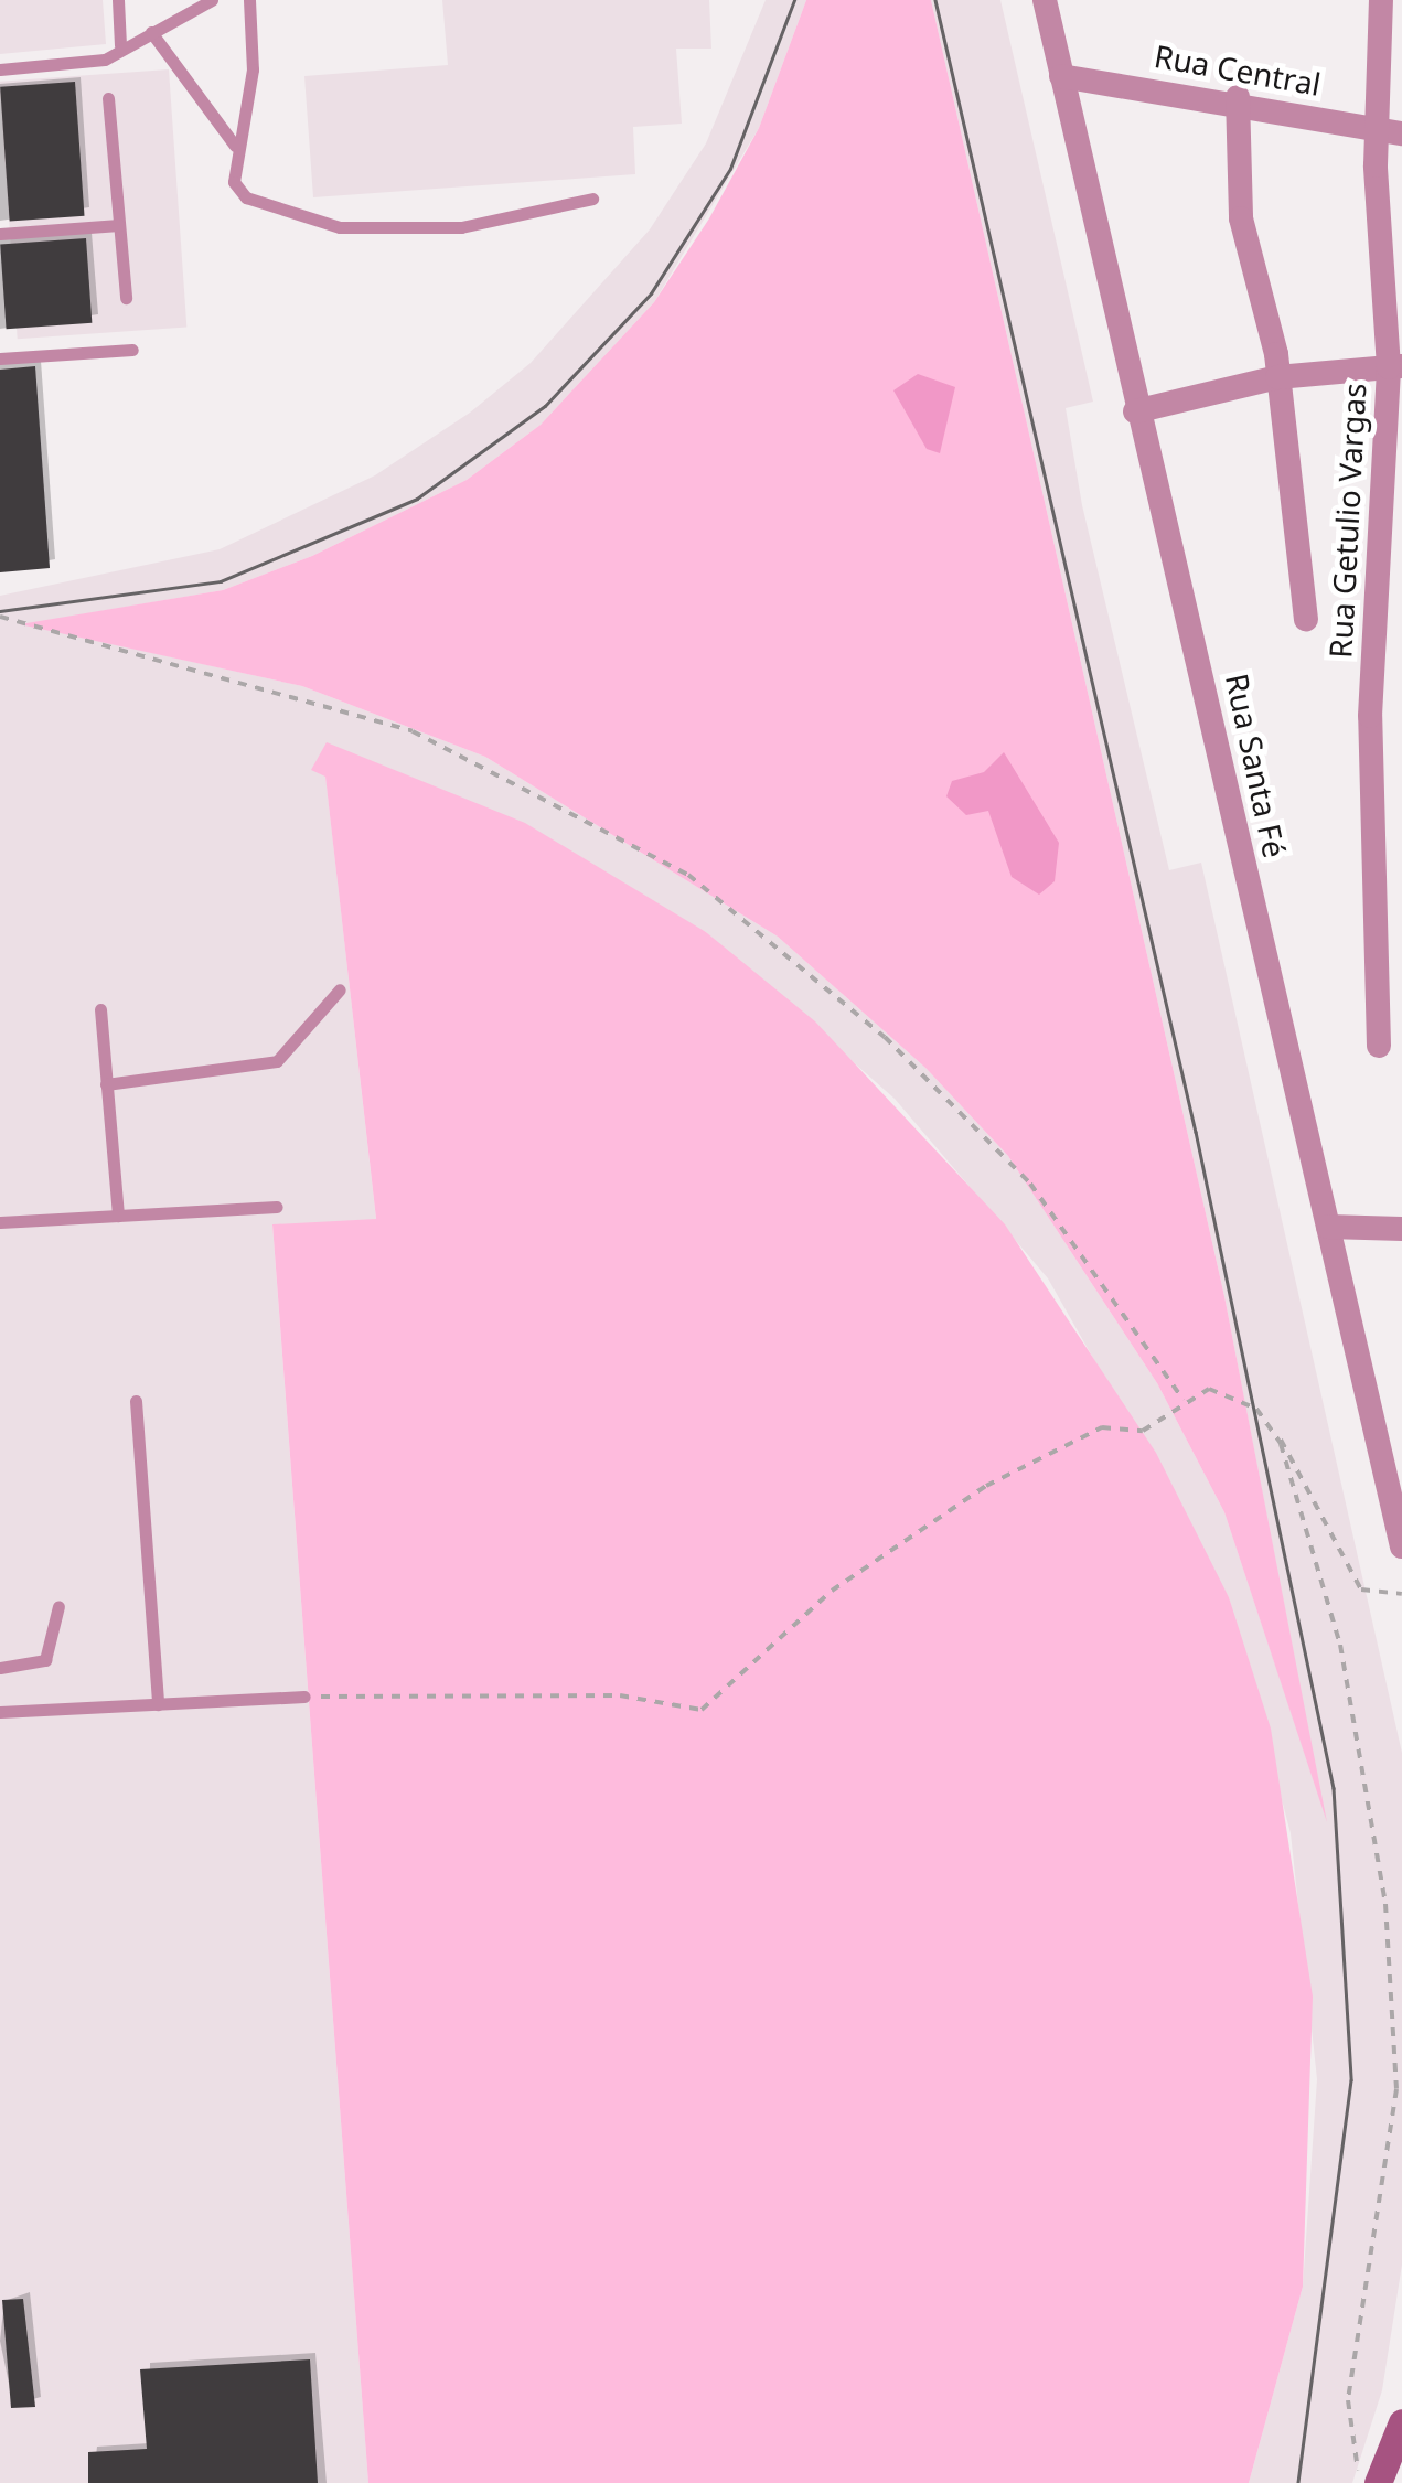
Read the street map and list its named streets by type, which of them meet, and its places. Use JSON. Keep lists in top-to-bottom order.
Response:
{
  "streets": {
    "street": ["Rua Central", "Rua Getulio Vargas", "Rua Santa Fé"]
  },
  "crossings": [
    ["Rua Central", "Rua Getulio Vargas"],
    ["Rua Central", "Rua Santa Fé"]
  ]
}
